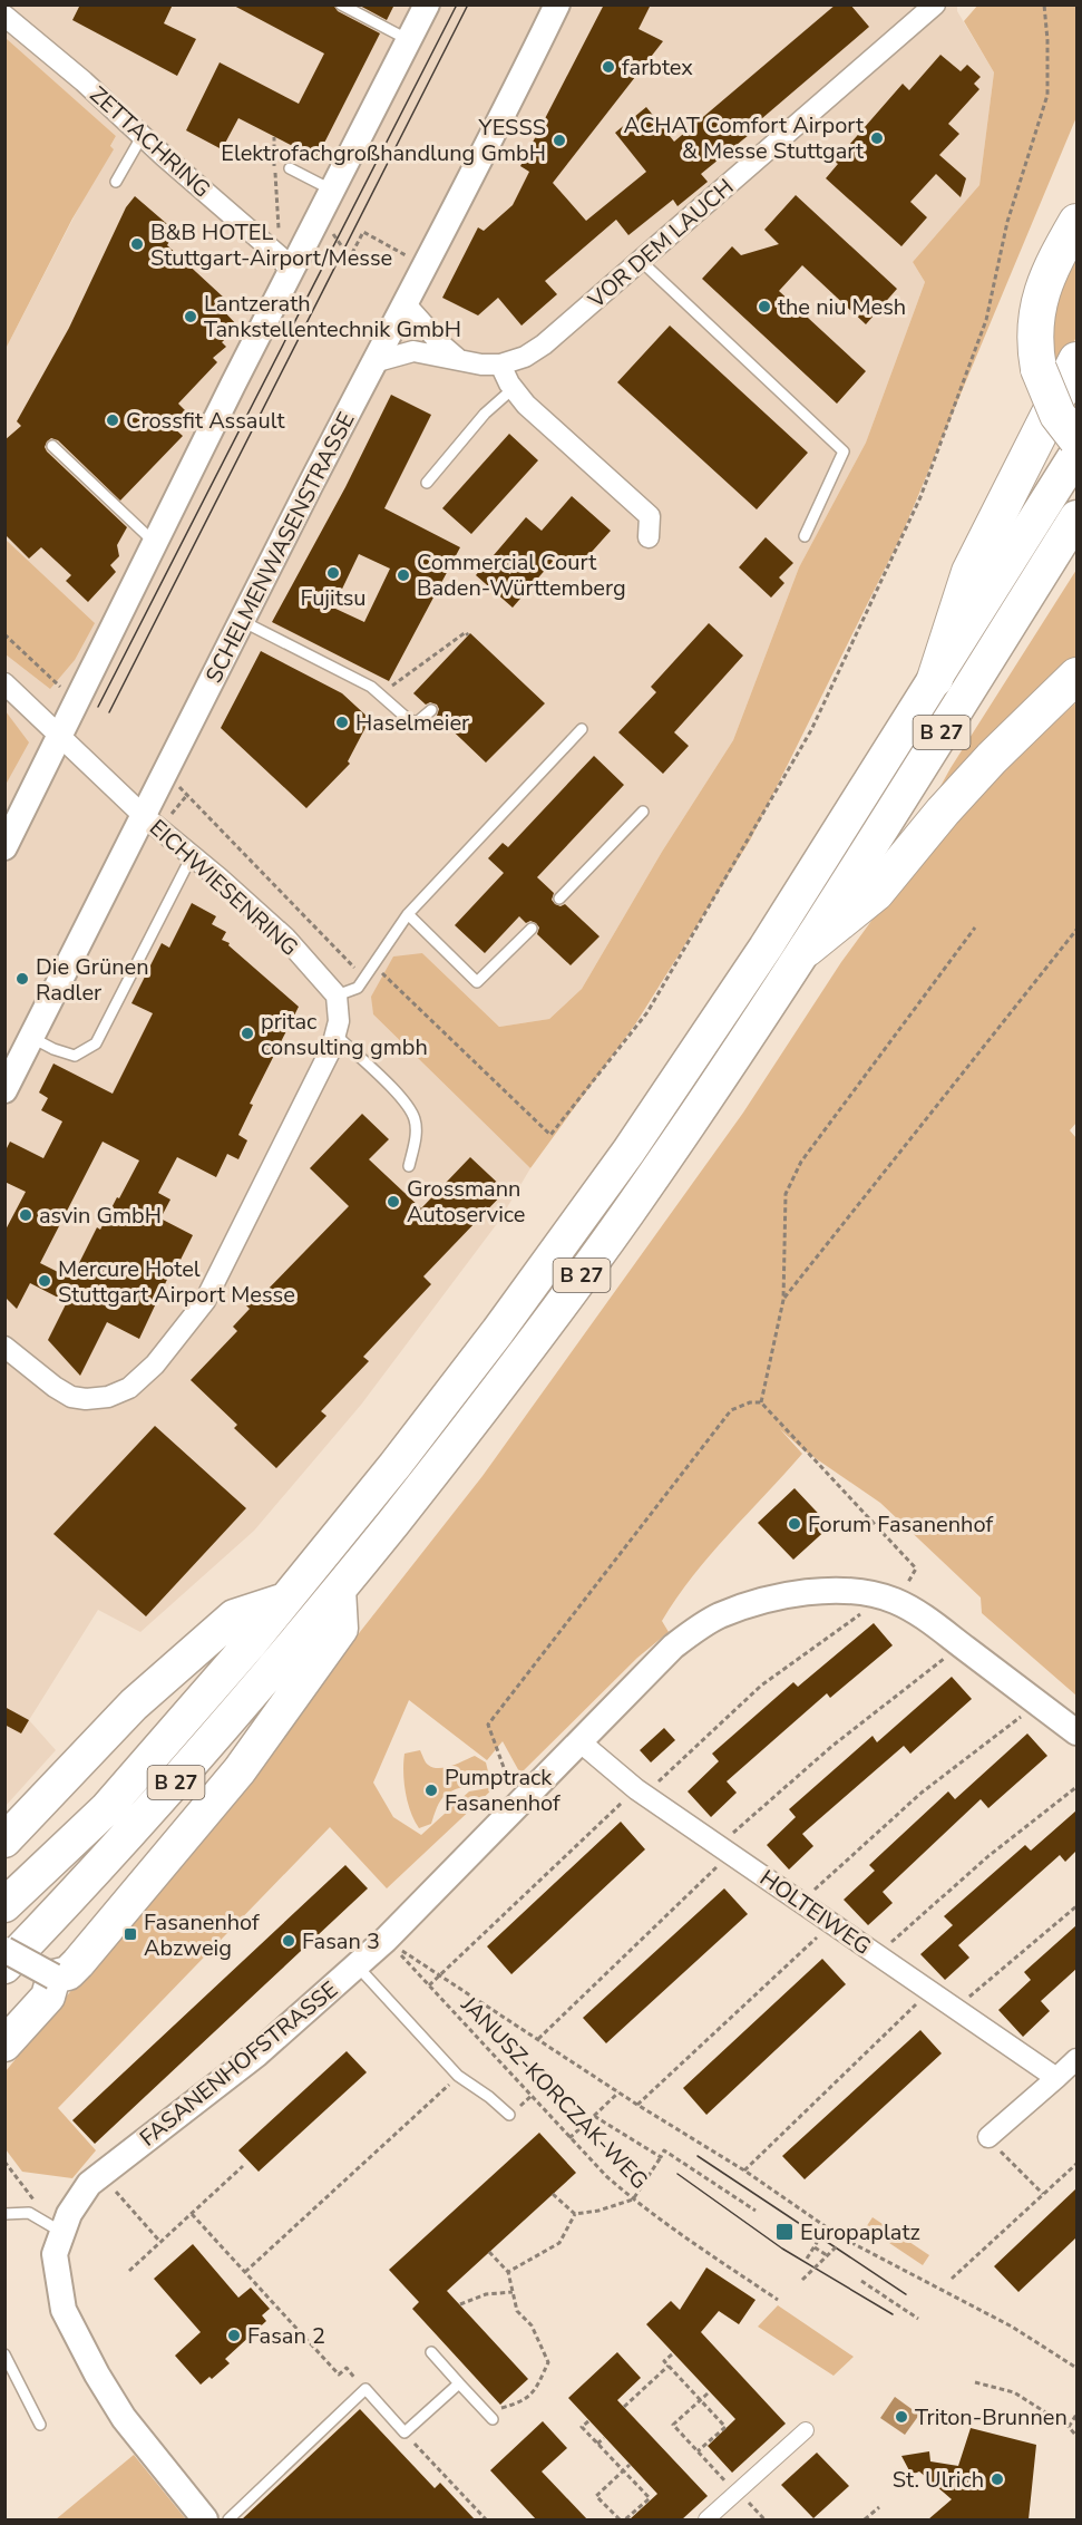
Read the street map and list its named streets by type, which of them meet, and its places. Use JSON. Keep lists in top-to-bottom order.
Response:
{
  "streets": {
    "highway": ["B 27"],
    "street": [
      "ZETTACHRING",
      "VOR DEM LAUCH",
      "SCHELMENWASENSTRASSE",
      "EICHWIESENRING",
      "HOLTEIWEG",
      "FASANENHOFSTRASSE"
    ],
    "path": ["JANUSZ-KORCZAK-WEG"]
  },
  "crossings": [
    ["VOR DEM LAUCH", "SCHELMENWASENSTRASSE"],
    ["SCHELMENWASENSTRASSE", "EICHWIESENRING"],
    ["HOLTEIWEG", "FASANENHOFSTRASSE"],
    ["FASANENHOFSTRASSE", "JANUSZ-KORCZAK-WEG"]
  ],
  "places": {
    "other": [
      "farbtex",
      "ACHAT Comfort Airport & Messe Stuttgart",
      "YESSS Elektrofachgroßhandlung GmbH",
      "B&B HOTEL Stuttgart-Airport/Messe",
      "the niu Mesh",
      "Lantzerath Tankstellentechnik GmbH",
      "Crossfit Assault",
      "Fujitsu",
      "Commercial Court Baden-Württemberg",
      "Haselmeier",
      "Die Grünen Radler",
      "pritac consulting gmbh",
      "Grossmann Autoservice",
      "asvin GmbH",
      "Mercure Hotel Stuttgart Airport Messe",
      "Forum Fasanenhof",
      "Pumptrack Fasanenhof",
      "Fasan 3",
      "Fasan 2",
      "Triton-Brunnen",
      "St. Ulrich"
    ],
    "transit": ["Fasanenhof Abzweig", "Europaplatz"]
  }
}
